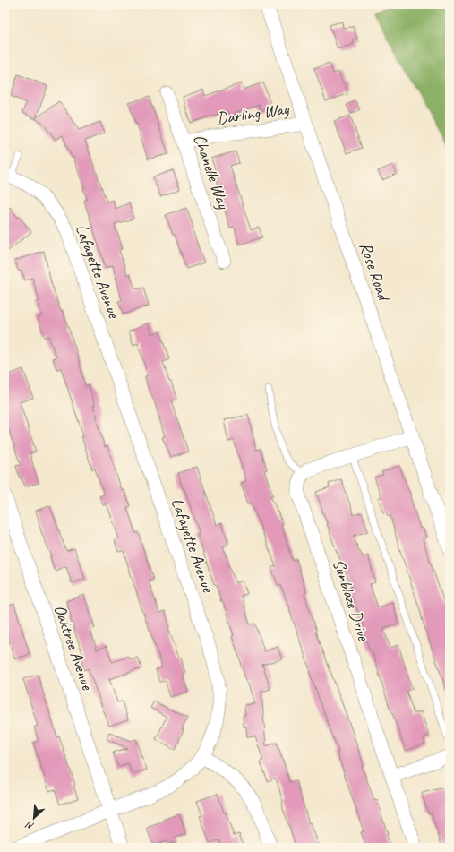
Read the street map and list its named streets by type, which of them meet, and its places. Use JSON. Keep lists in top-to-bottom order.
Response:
{
  "streets": {
    "street": [
      "Darling Way",
      "Chanelle Way",
      "Lafayette Avenue",
      "Rose Road",
      "Sunblaze Drive",
      "Oaktree Avenue"
    ]
  },
  "crossings": [
    ["Darling Way", "Chanelle Way"],
    ["Darling Way", "Rose Road"],
    ["Lafayette Avenue", "Oaktree Avenue"]
  ],
  "north": "bottom left"
}
